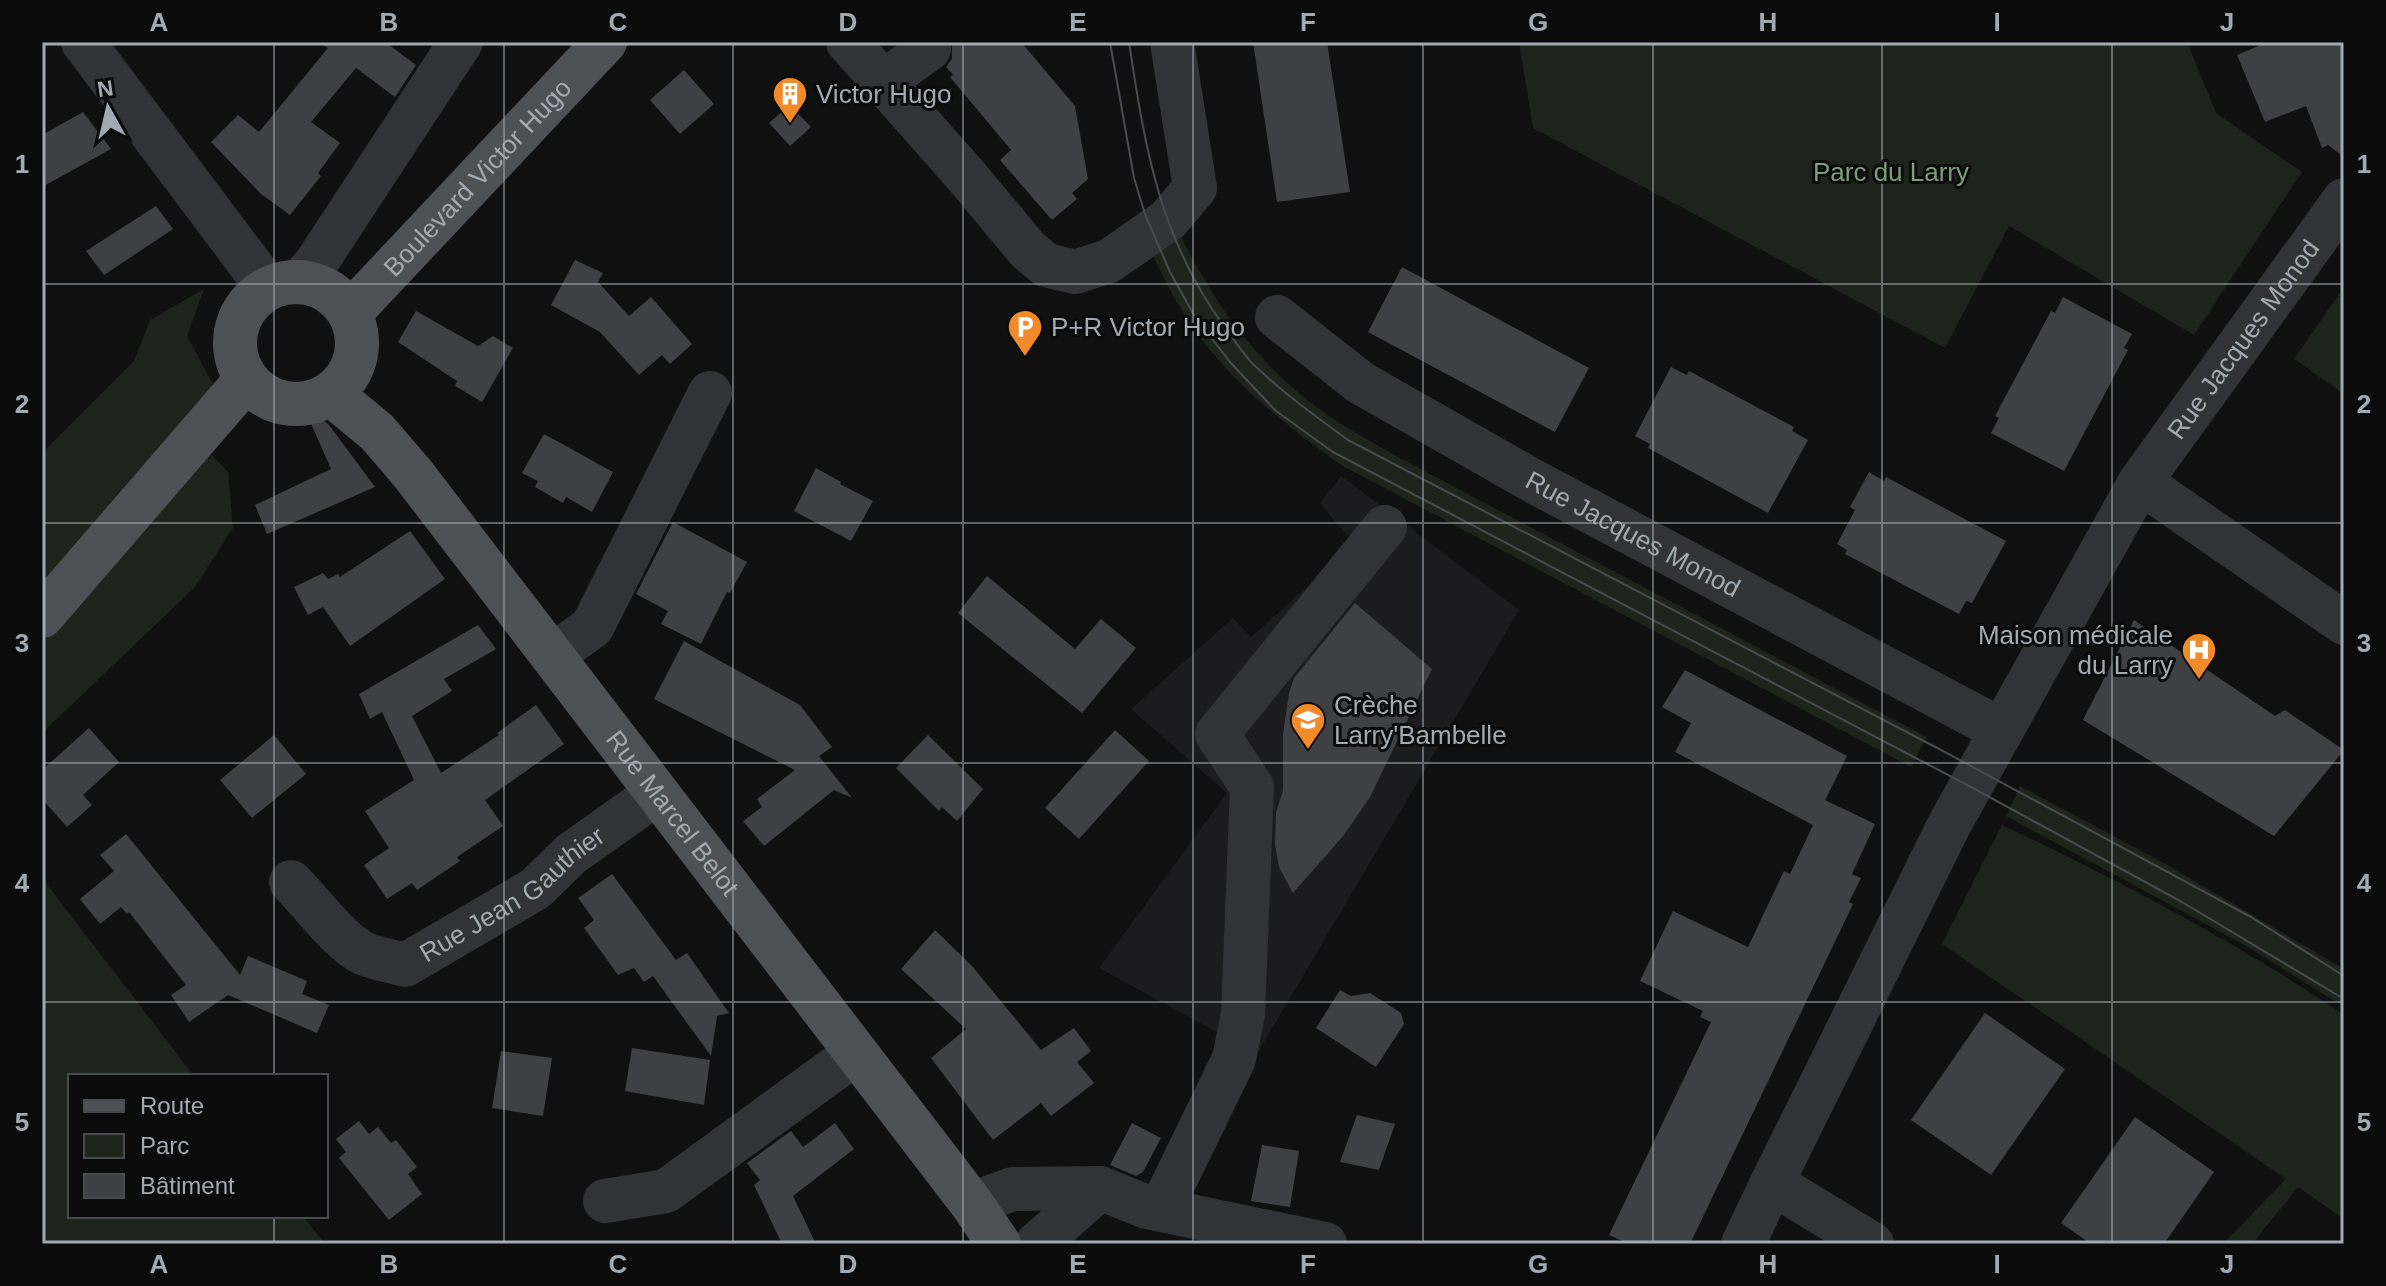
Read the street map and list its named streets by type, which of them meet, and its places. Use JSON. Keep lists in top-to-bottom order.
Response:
{
  "streets": {
    "main road": ["Boulevard Victor Hugo", "Rue Marcel Belot"],
    "street": ["Rue Jacques Monod", "Rue Jean Gauthier"]
  },
  "crossings": [
    ["Boulevard Victor Hugo", "Rue Marcel Belot"],
    ["Rue Marcel Belot", "Rue Jean Gauthier"]
  ],
  "parks": ["Parc du Larry"],
  "places": {
    "building": ["Victor Hugo"],
    "parking": ["P+R Victor Hugo"],
    "hospital": ["Maison médicale du Larry"],
    "school or university": ["Crèche Larry'Bambelle"]
  },
  "legend": ["Route", "Parc", "Bâtiment"],
  "north": "top",
  "grid": {
    "columns": [
      "A",
      "B",
      "C",
      "D",
      "E",
      "F",
      "G",
      "H",
      "I",
      "J"
    ],
    "rows": [
      "1",
      "2",
      "3",
      "4",
      "5"
    ]
  }
}
